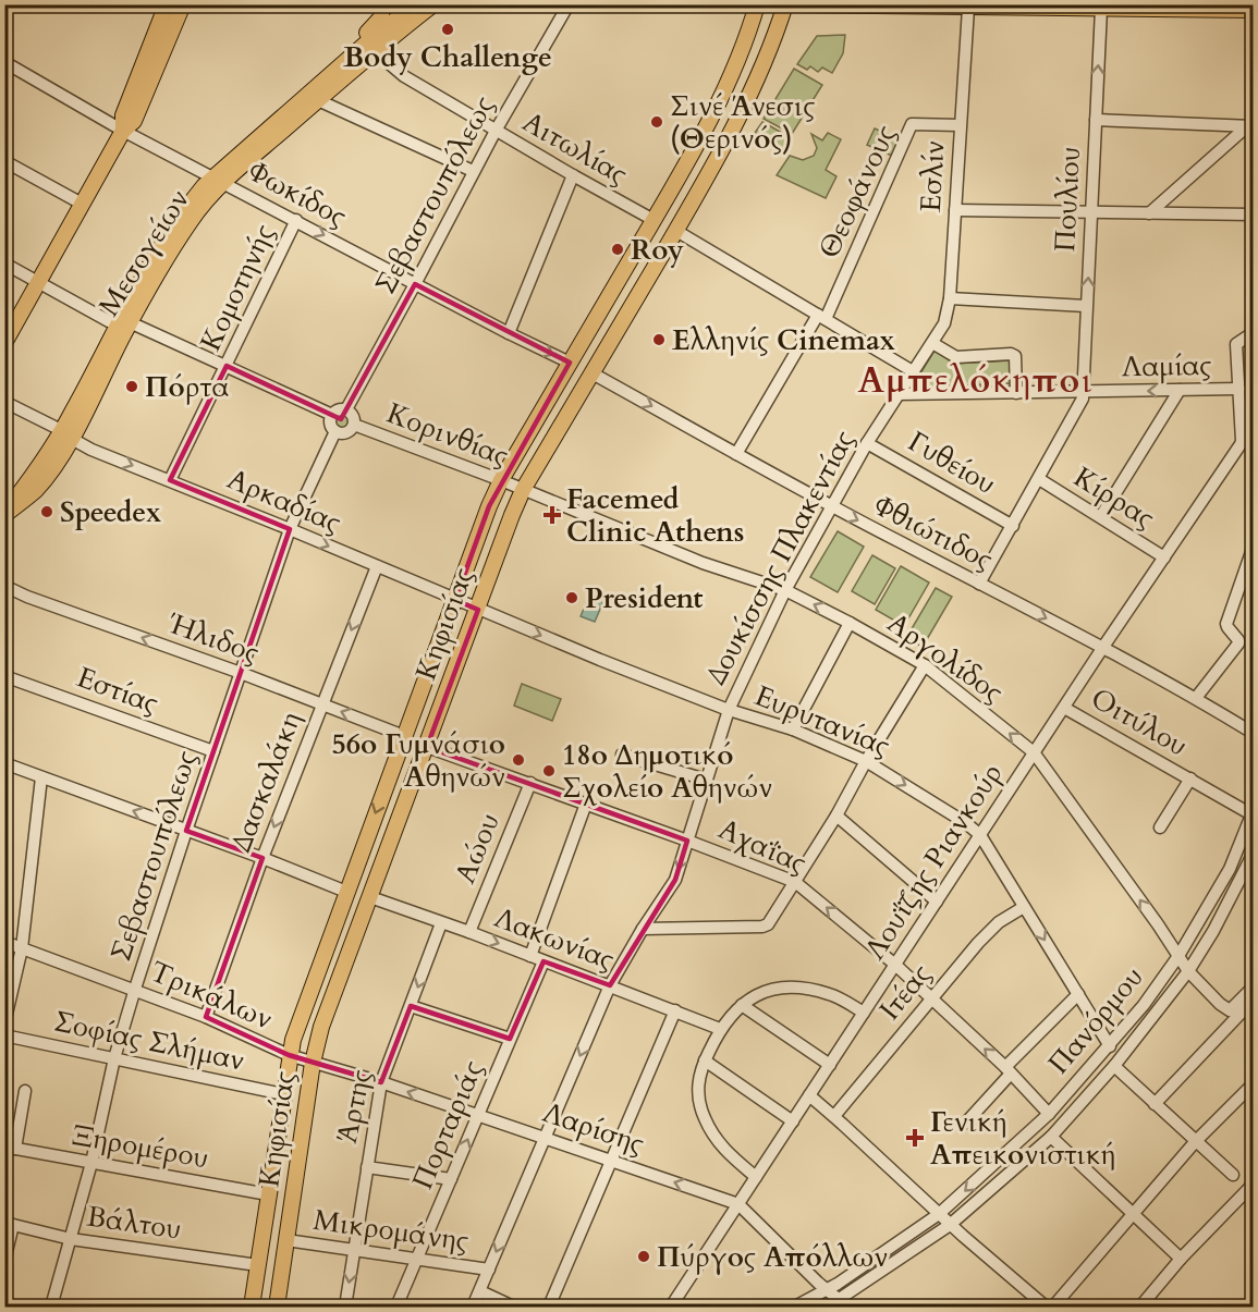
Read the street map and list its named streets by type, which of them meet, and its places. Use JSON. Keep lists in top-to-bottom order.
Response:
{
  "streets": {
    "main road": ["Μεσογείων", "Κηφισίας"],
    "street": [
      "Αιτωλίας",
      "Εσλίν",
      "Θεοφάνους",
      "Φωκίδος",
      "Σεβαστουπόλεως",
      "Πουλίου",
      "Κομοτηνής",
      "Λαμίας",
      "Κορινθίας",
      "Γυθείου",
      "Κίρρας",
      "Αρκαδίας",
      "Φθιώτιδος",
      "Δουκίσσης Πλακεντίας",
      "Ήλιδος",
      "Αργολίδος",
      "Εστίας",
      "Ευρυτανίας",
      "Οιτύλου",
      "Δασκαλάκη",
      "Αχαΐας",
      "Αώου",
      "Λουΐζης Ριανκούρ",
      "Λακωνίας",
      "Ιτέας",
      "Τρικάλων",
      "Πανόρμου",
      "Σοφίας Σλήμαν",
      "Άρτης",
      "Πορταριάς",
      "Λαρίσης",
      "Ξηρομέρου",
      "Βάλτου",
      "Μικρομάνης"
    ]
  },
  "crossings": [
    ["Αιτωλίας", "Σεβαστουπόλεως"],
    ["Αιτωλίας", "Μεσογείων"],
    ["Αιτωλίας", "Κηφισίας"],
    ["Εσλίν", "Θεοφάνους"],
    ["Εσλίν", "Δουκίσσης Πλακεντίας"],
    ["Θεοφάνους", "Φθιώτιδος"],
    ["Φωκίδος", "Σεβαστουπόλεως"],
    ["Φωκίδος", "Μεσογείων"],
    ["Φωκίδος", "Κομοτηνής"],
    ["Φωκίδος", "Κηφισίας"],
    ["Σεβαστουπόλεως", "Κορινθίας"],
    ["Σεβαστουπόλεως", "Αρκαδίας"],
    ["Σεβαστουπόλεως", "Ήλιδος"],
    ["Σεβαστουπόλεως", "Εστίας"],
    ["Σεβαστουπόλεως", "Τρικάλων"],
    ["Σεβαστουπόλεως", "Σοφίας Σλήμαν"],
    ["Σεβαστουπόλεως", "Ξηρομέρου"],
    ["Σεβαστουπόλεως", "Βάλτου"],
    ["Πουλίου", "Λαμίας"],
    ["Μεσογείων", "Αρκαδίας"],
    ["Κομοτηνής", "Αρκαδίας"],
    ["Λαμίας", "Δουκίσσης Πλακεντίας"],
    ["Κορινθίας", "Κηφισίας"],
    ["Κορινθίας", "Αργολίδος"],
    ["Γυθείου", "Δουκίσσης Πλακεντίας"],
    ["Κίρρας", "Λουΐζης Ριανκούρ"],
    ["Αρκαδίας", "Κηφισίας"],
    ["Αρκαδίας", "Ευρυτανίας"],
    ["Αρκαδίας", "Δασκαλάκη"],
    ["Φθιώτιδος", "Δουκίσσης Πλακεντίας"],
    ["Φθιώτιδος", "Κηφισίας"],
    ["Φθιώτιδος", "Λουΐζης Ριανκούρ"],
    ["Δουκίσσης Πλακεντίας", "Αργολίδος"],
    ["Δουκίσσης Πλακεντίας", "Ευρυτανίας"],
    ["Δουκίσσης Πλακεντίας", "Αχαΐας"],
    ["Δουκίσσης Πλακεντίας", "Λακωνίας"],
    ["Δουκίσσης Πλακεντίας", "Λαρίσης"],
    ["Δουκίσσης Πλακεντίας", "Μικρομάνης"],
    ["Κηφισίας", "Ήλιδος"],
    ["Κηφισίας", "Αργολίδος"],
    ["Κηφισίας", "Ευρυτανίας"],
    ["Κηφισίας", "Αχαΐας"],
    ["Κηφισίας", "Λακωνίας"],
    ["Κηφισίας", "Τρικάλων"],
    ["Κηφισίας", "Σοφίας Σλήμαν"],
    ["Κηφισίας", "Λαρίσης"],
    ["Κηφισίας", "Ξηρομέρου"],
    ["Κηφισίας", "Βάλτου"],
    ["Κηφισίας", "Μικρομάνης"],
    ["Ήλιδος", "Δασκαλάκη"],
    ["Αργολίδος", "Λουΐζης Ριανκούρ"],
    ["Αργολίδος", "Πανόρμου"],
    ["Ευρυτανίας", "Λουΐζης Ριανκούρ"],
    ["Ευρυτανίας", "Ιτέας"],
    ["Ευρυτανίας", "Πανόρμου"],
    ["Οιτύλου", "Λουΐζης Ριανκούρ"],
    ["Οιτύλου", "Πανόρμου"],
    ["Δασκαλάκη", "Τρικάλων"],
    ["Αχαΐας", "Αώου"],
    ["Αχαΐας", "Λουΐζης Ριανκούρ"],
    ["Αχαΐας", "Ιτέας"],
    ["Αχαΐας", "Πανόρμου"],
    ["Αώου", "Λακωνίας"],
    ["Λουΐζης Ριανκούρ", "Λαρίσης"],
    ["Λακωνίας", "Άρτης"],
    ["Λακωνίας", "Πορταριάς"],
    ["Τρικάλων", "Λαρίσης"],
    ["Πανόρμου", "Λαρίσης"],
    ["Άρτης", "Λαρίσης"],
    ["Άρτης", "Μικρομάνης"],
    ["Πορταριάς", "Λαρίσης"],
    ["Πορταριάς", "Μικρομάνης"]
  ],
  "one_way": [
    "Πουλίου",
    "Αρκαδίας",
    "Φθιώτιδος",
    "Ήλιδος",
    "Αργολίδος",
    "Δασκαλάκη",
    "Άρτης"
  ],
  "districts": ["Αμπελόκηποι"],
  "places": {
    "other": [
      "Body Challenge",
      "Σινέ Άνεσις (Θερινός)",
      "Roy",
      "Ελληνίς Cinemax",
      "Πόρτα",
      "Speedex",
      "President",
      "56ο Γυμνάσιο Αθηνών",
      "18ο Δημοτικό Σχολείο Αθηνών",
      "Πύργος Απόλλων"
    ],
    "health": ["Facemed Clinic Athens", "Γενική Απεικονιστική"]
  }
}
